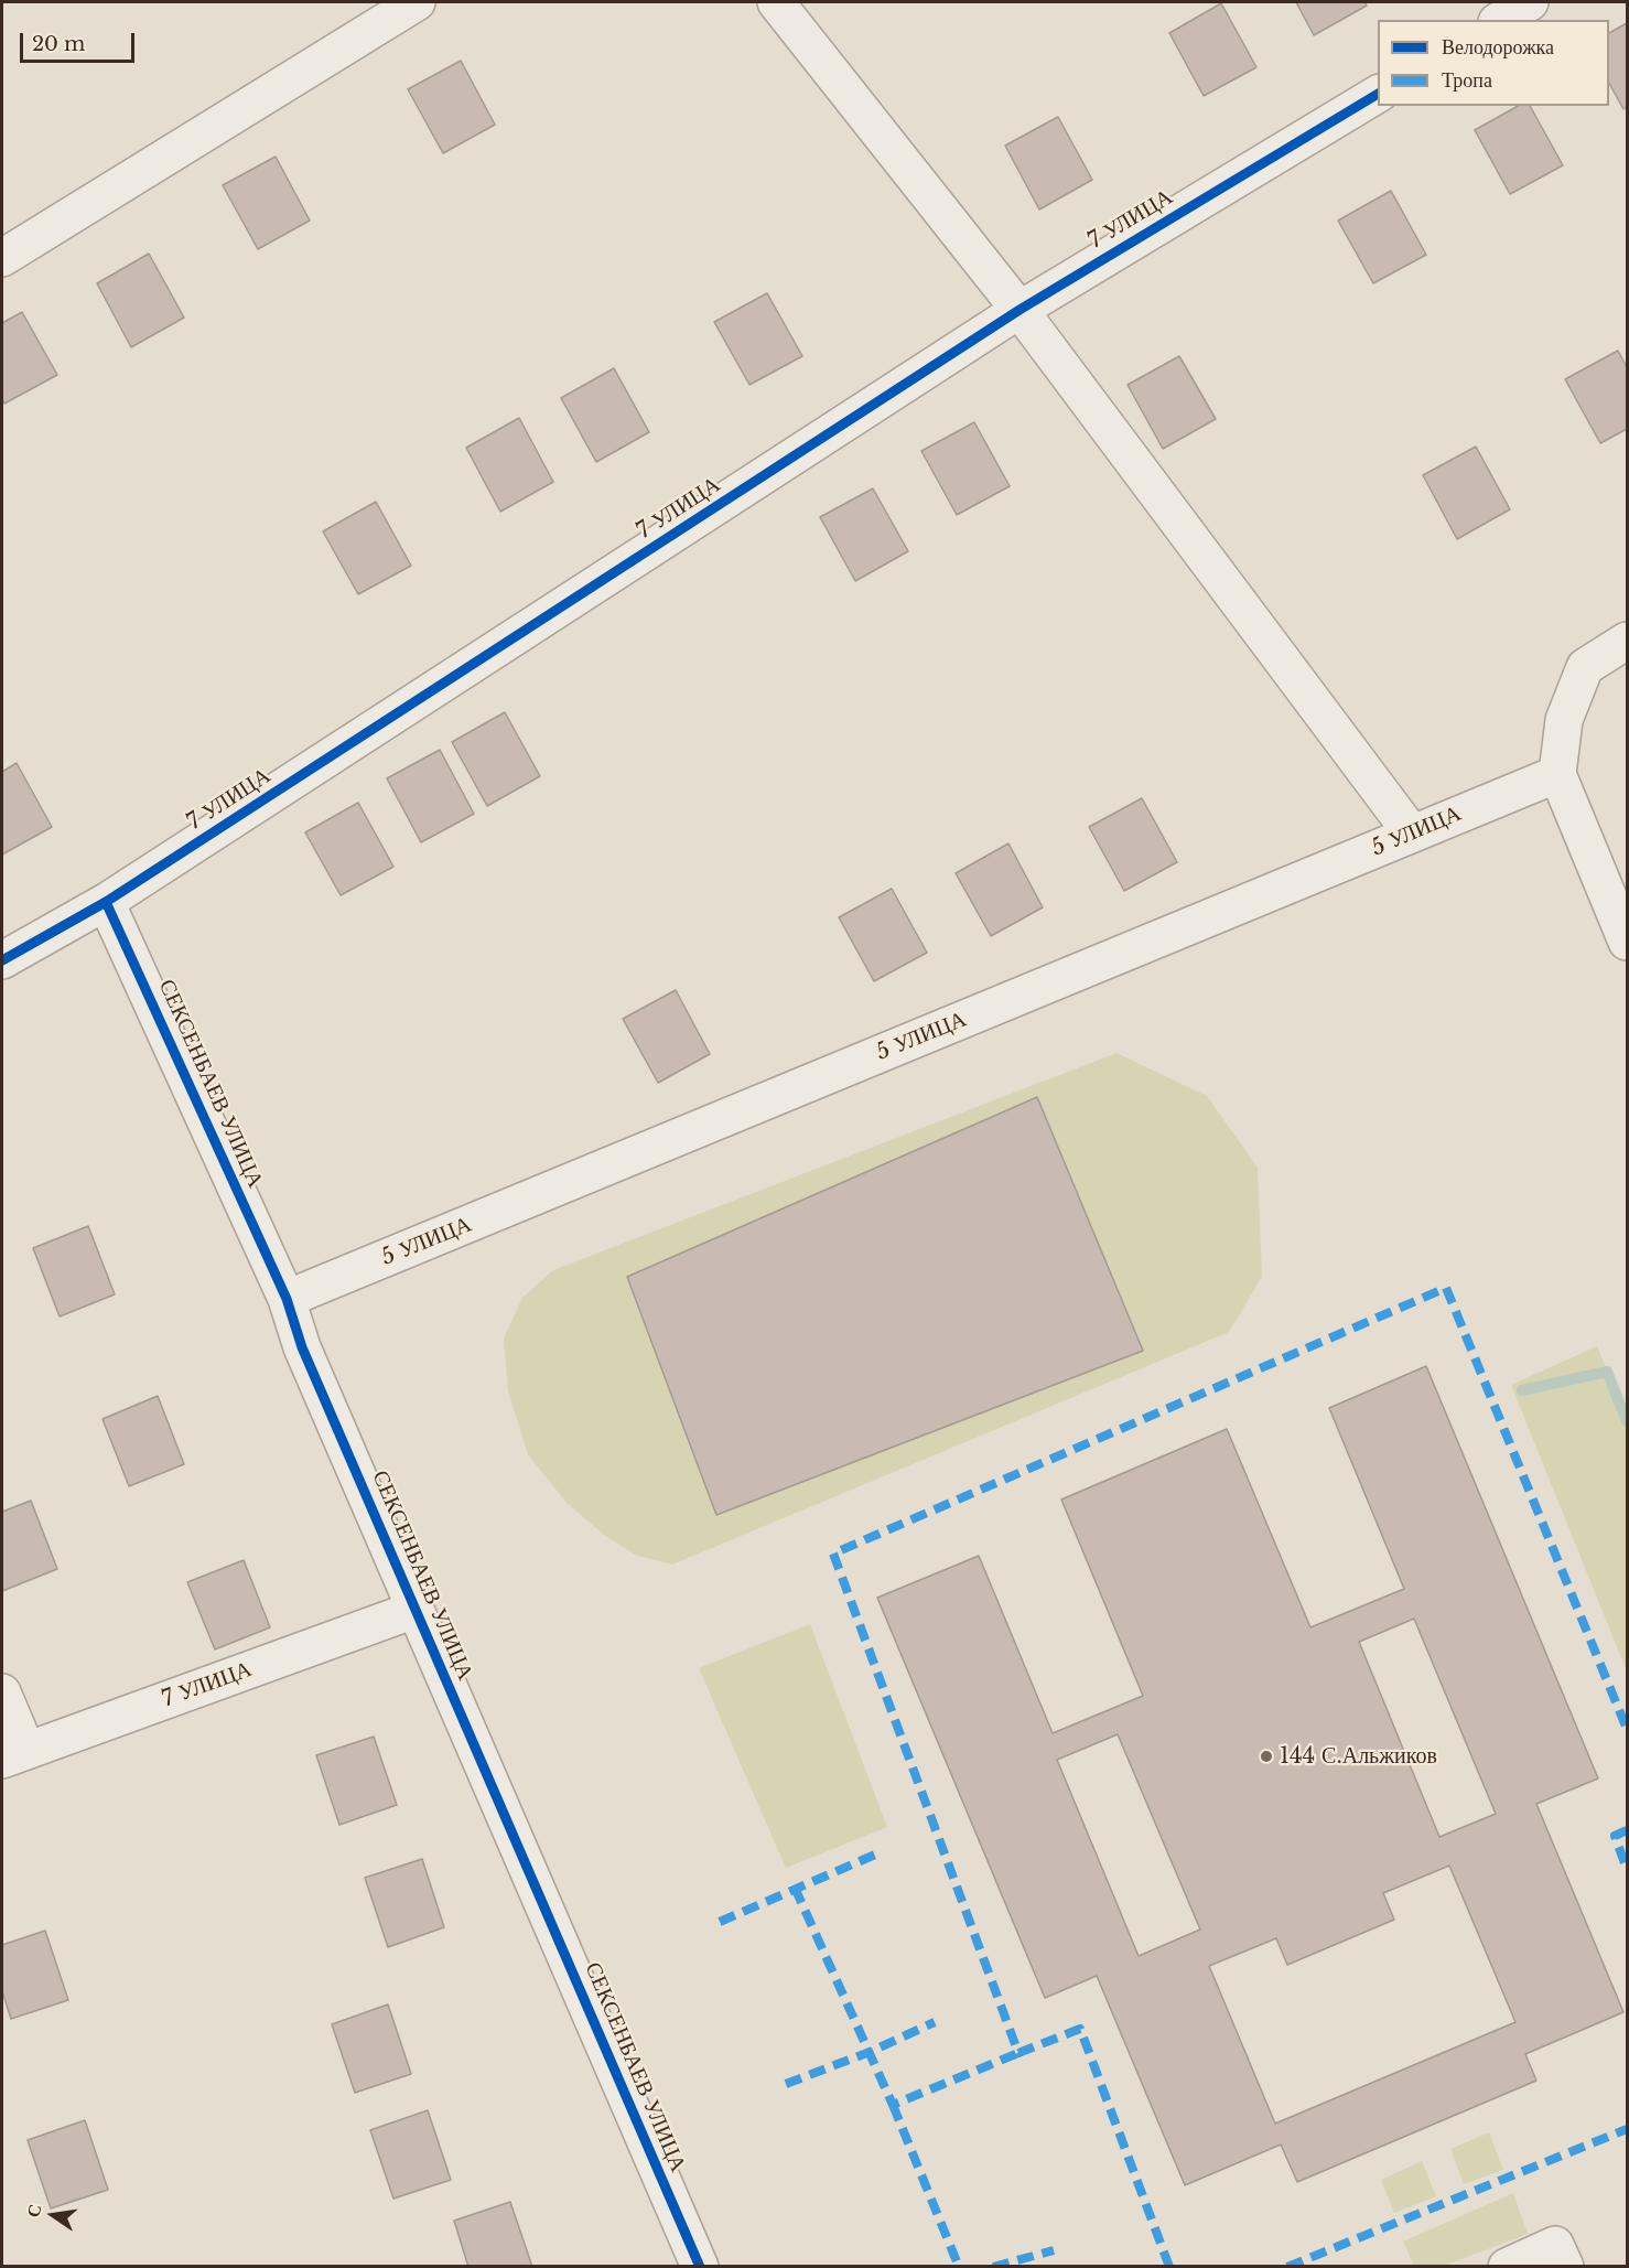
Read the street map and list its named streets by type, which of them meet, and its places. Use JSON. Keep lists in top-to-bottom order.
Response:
{
  "streets": {
    "street": ["7 УЛИЦА", "5 УЛИЦА", "СЕКСЕНБАЕВ УЛИЦА"]
  },
  "crossings": [
    ["7 УЛИЦА", "СЕКСЕНБАЕВ УЛИЦА"],
    ["5 УЛИЦА", "СЕКСЕНБАЕВ УЛИЦА"]
  ],
  "places": ["144 С.Альжиков"],
  "legend": ["Велодорожка", "Тропа"],
  "scale_bar": "20 m",
  "north": "left"
}
